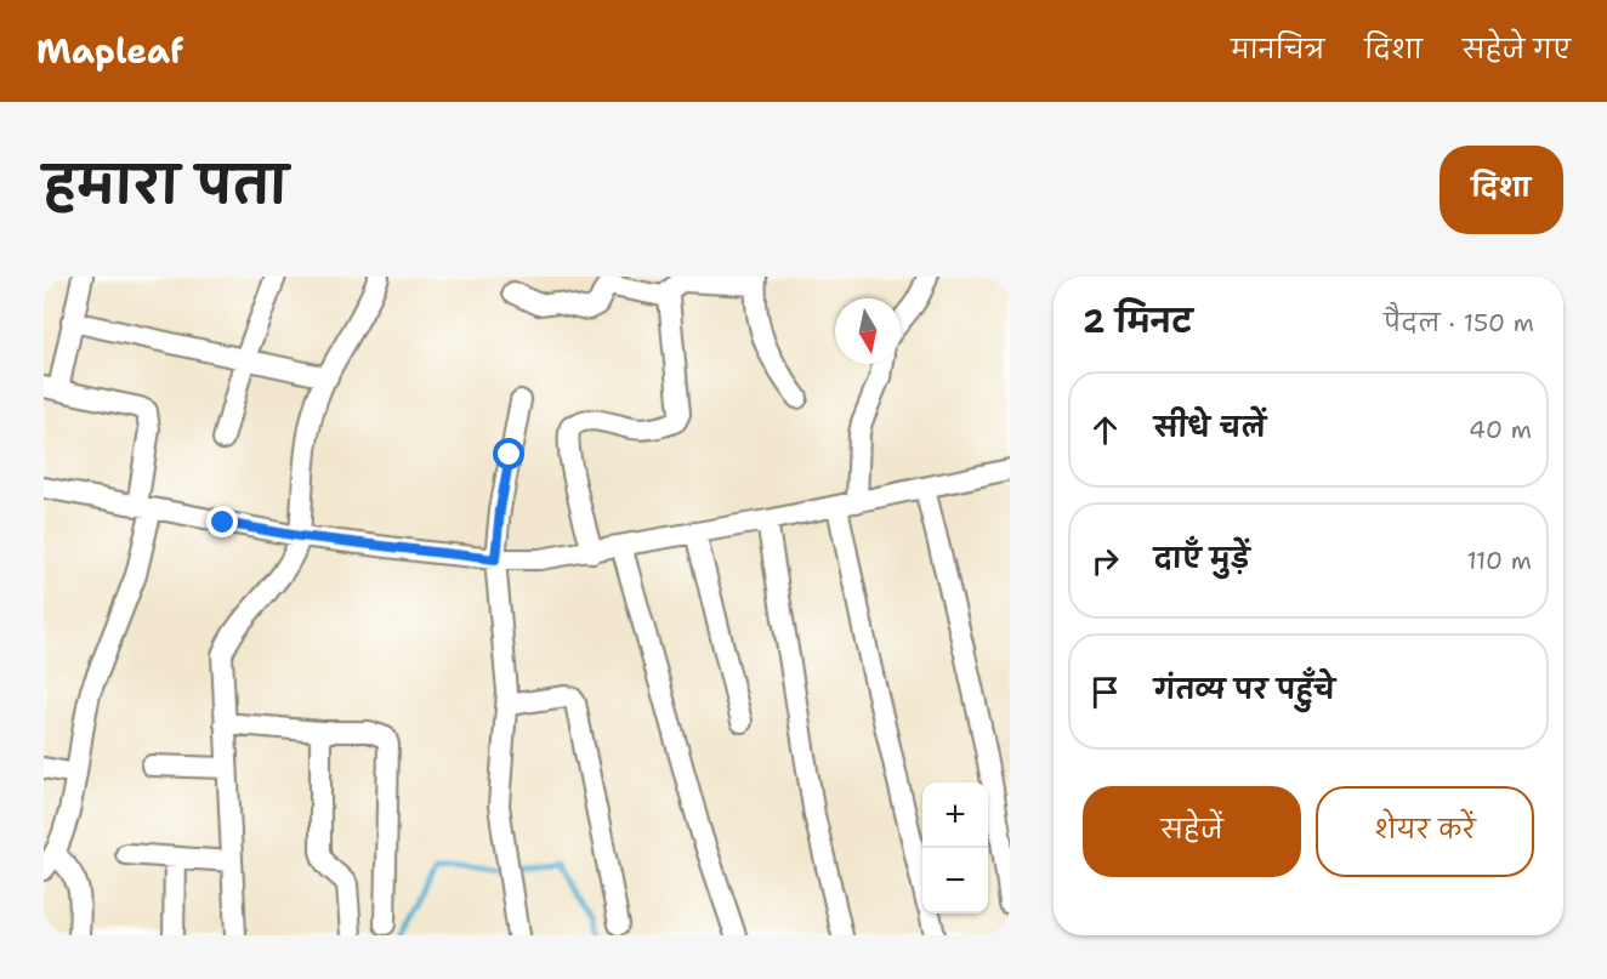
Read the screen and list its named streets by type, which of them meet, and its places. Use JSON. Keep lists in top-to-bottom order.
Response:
{
  "north": "bottom",
  "page": {
    "header": "Mapleaf",
    "nav": ["मानचित्र", "दिशा", "सहेजे गए"],
    "title": "हमारा पता",
    "buttons": [
      "दिशा",
      ["सहेजें", "शेयर करें"]
    ],
    "heading": ["2 मिनट", "पैदल · 150 m"],
    "list": [
      ["सीधे चलें", "40 m"],
      ["दाएँ मुड़ें", "110 m"],
      "गंतव्य पर पहुँचे"
    ],
    "map_buttons": ["+", "−"]
  }
}
